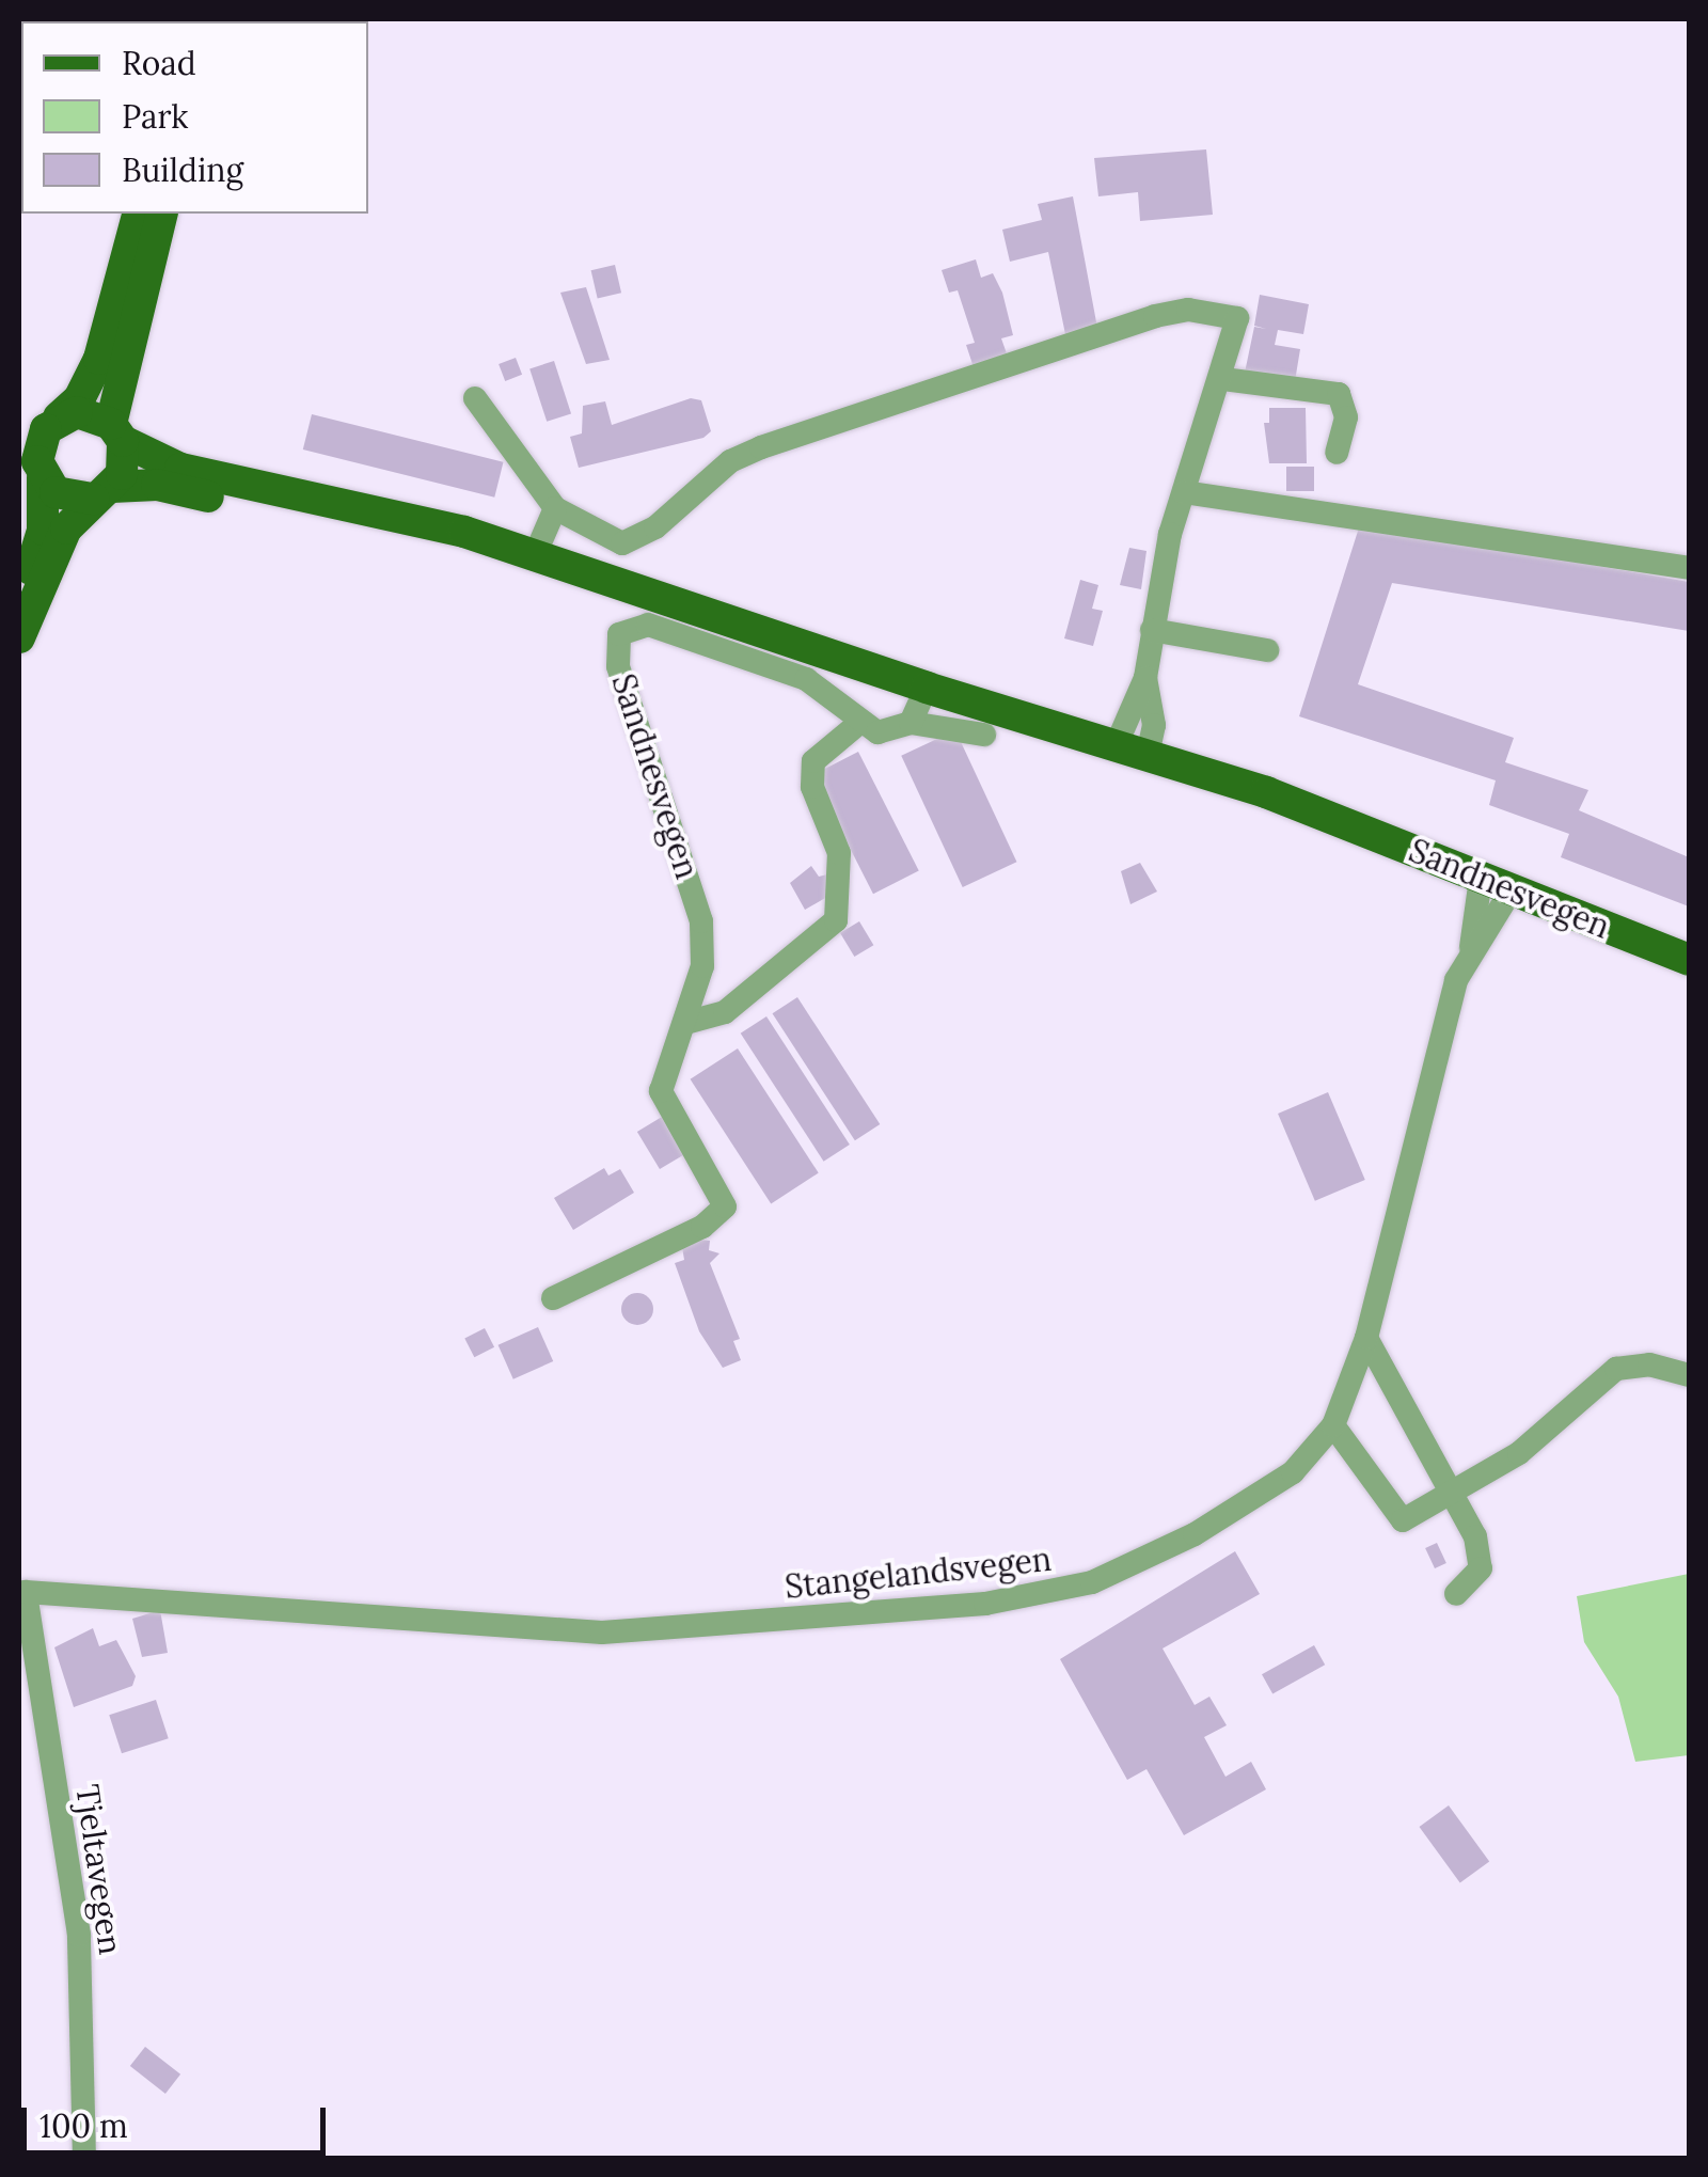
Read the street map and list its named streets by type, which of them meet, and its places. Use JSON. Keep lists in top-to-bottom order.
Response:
{
  "streets": {
    "main road": ["Sandnesvegen"],
    "street": ["Stangelandsvegen", "Tjeltavegen"]
  },
  "crossings": [
    ["Sandnesvegen", "Stangelandsvegen"],
    ["Stangelandsvegen", "Tjeltavegen"]
  ],
  "legend": ["Road", "Park", "Building"],
  "scale_bar": "100 m"
}
